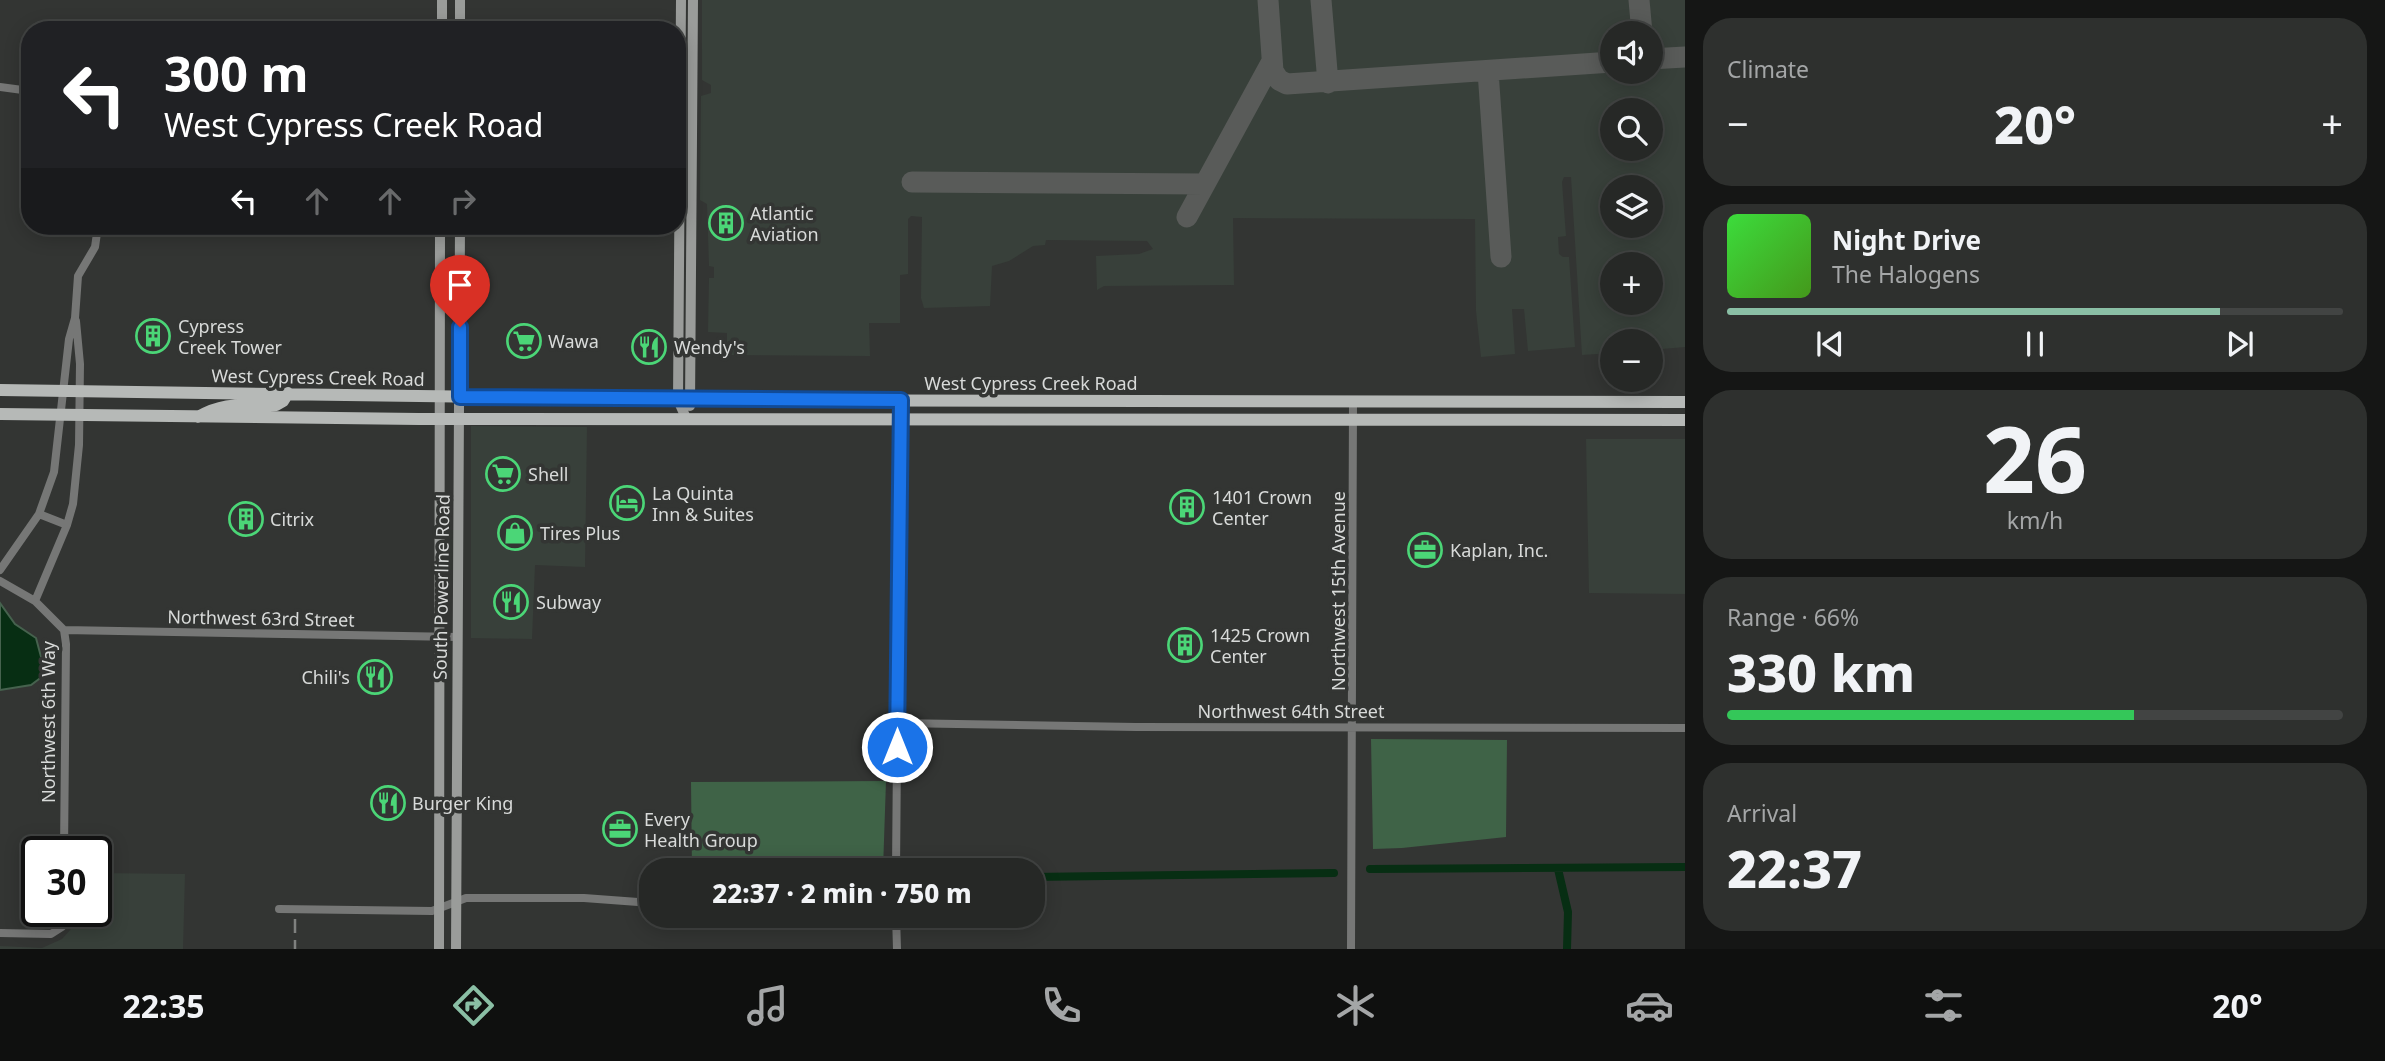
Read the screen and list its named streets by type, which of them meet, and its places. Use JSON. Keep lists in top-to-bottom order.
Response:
{
  "streets": {
    "main road": ["West Cypress Creek Road", "South Powerline Road"],
    "street": [
      "Northwest 15th Avenue",
      "Northwest 63rd Street",
      "Northwest 64th Street",
      "Northwest 6th Way"
    ]
  },
  "crossings": [
    ["West Cypress Creek Road", "South Powerline Road"],
    ["West Cypress Creek Road", "Northwest 15th Avenue"],
    ["South Powerline Road", "Northwest 63rd Street"],
    ["Northwest 15th Avenue", "Northwest 64th Street"],
    ["Northwest 63rd Street", "Northwest 6th Way"]
  ],
  "places": {
    "building": [
      "Atlantic Aviation",
      "Cypress Creek Tower",
      "1401 Crown Center",
      "Citrix",
      "1425 Crown Center"
    ],
    "supermarket": ["Wawa", "Shell"],
    "restaurant": [
      "Wendy's",
      "Subway",
      "Chili's",
      "Burger King"
    ],
    "hotel": ["La Quinta Inn & Suites"],
    "shop": ["Tires Plus"],
    "office": ["Kaplan, Inc.", "Every Health Group"]
  },
  "page": {
    "tile": [
      "Climate",
      ["26", "km/h"],
      ["Range · 66%", "330 km"],
      ["Arrival", "22:37"]
    ],
    "map_buttons": ["+", "−"],
    "turn": ["300 m", "West Cypress Creek Road"],
    "heat": ["−", "20°", "+"],
    "song": ["Night Drive", "The Halogens"],
    "limit": "30",
    "trip": "22:37 · 2 min · 750 m",
    "tabs": ["22:35", "20°"]
  }
}
